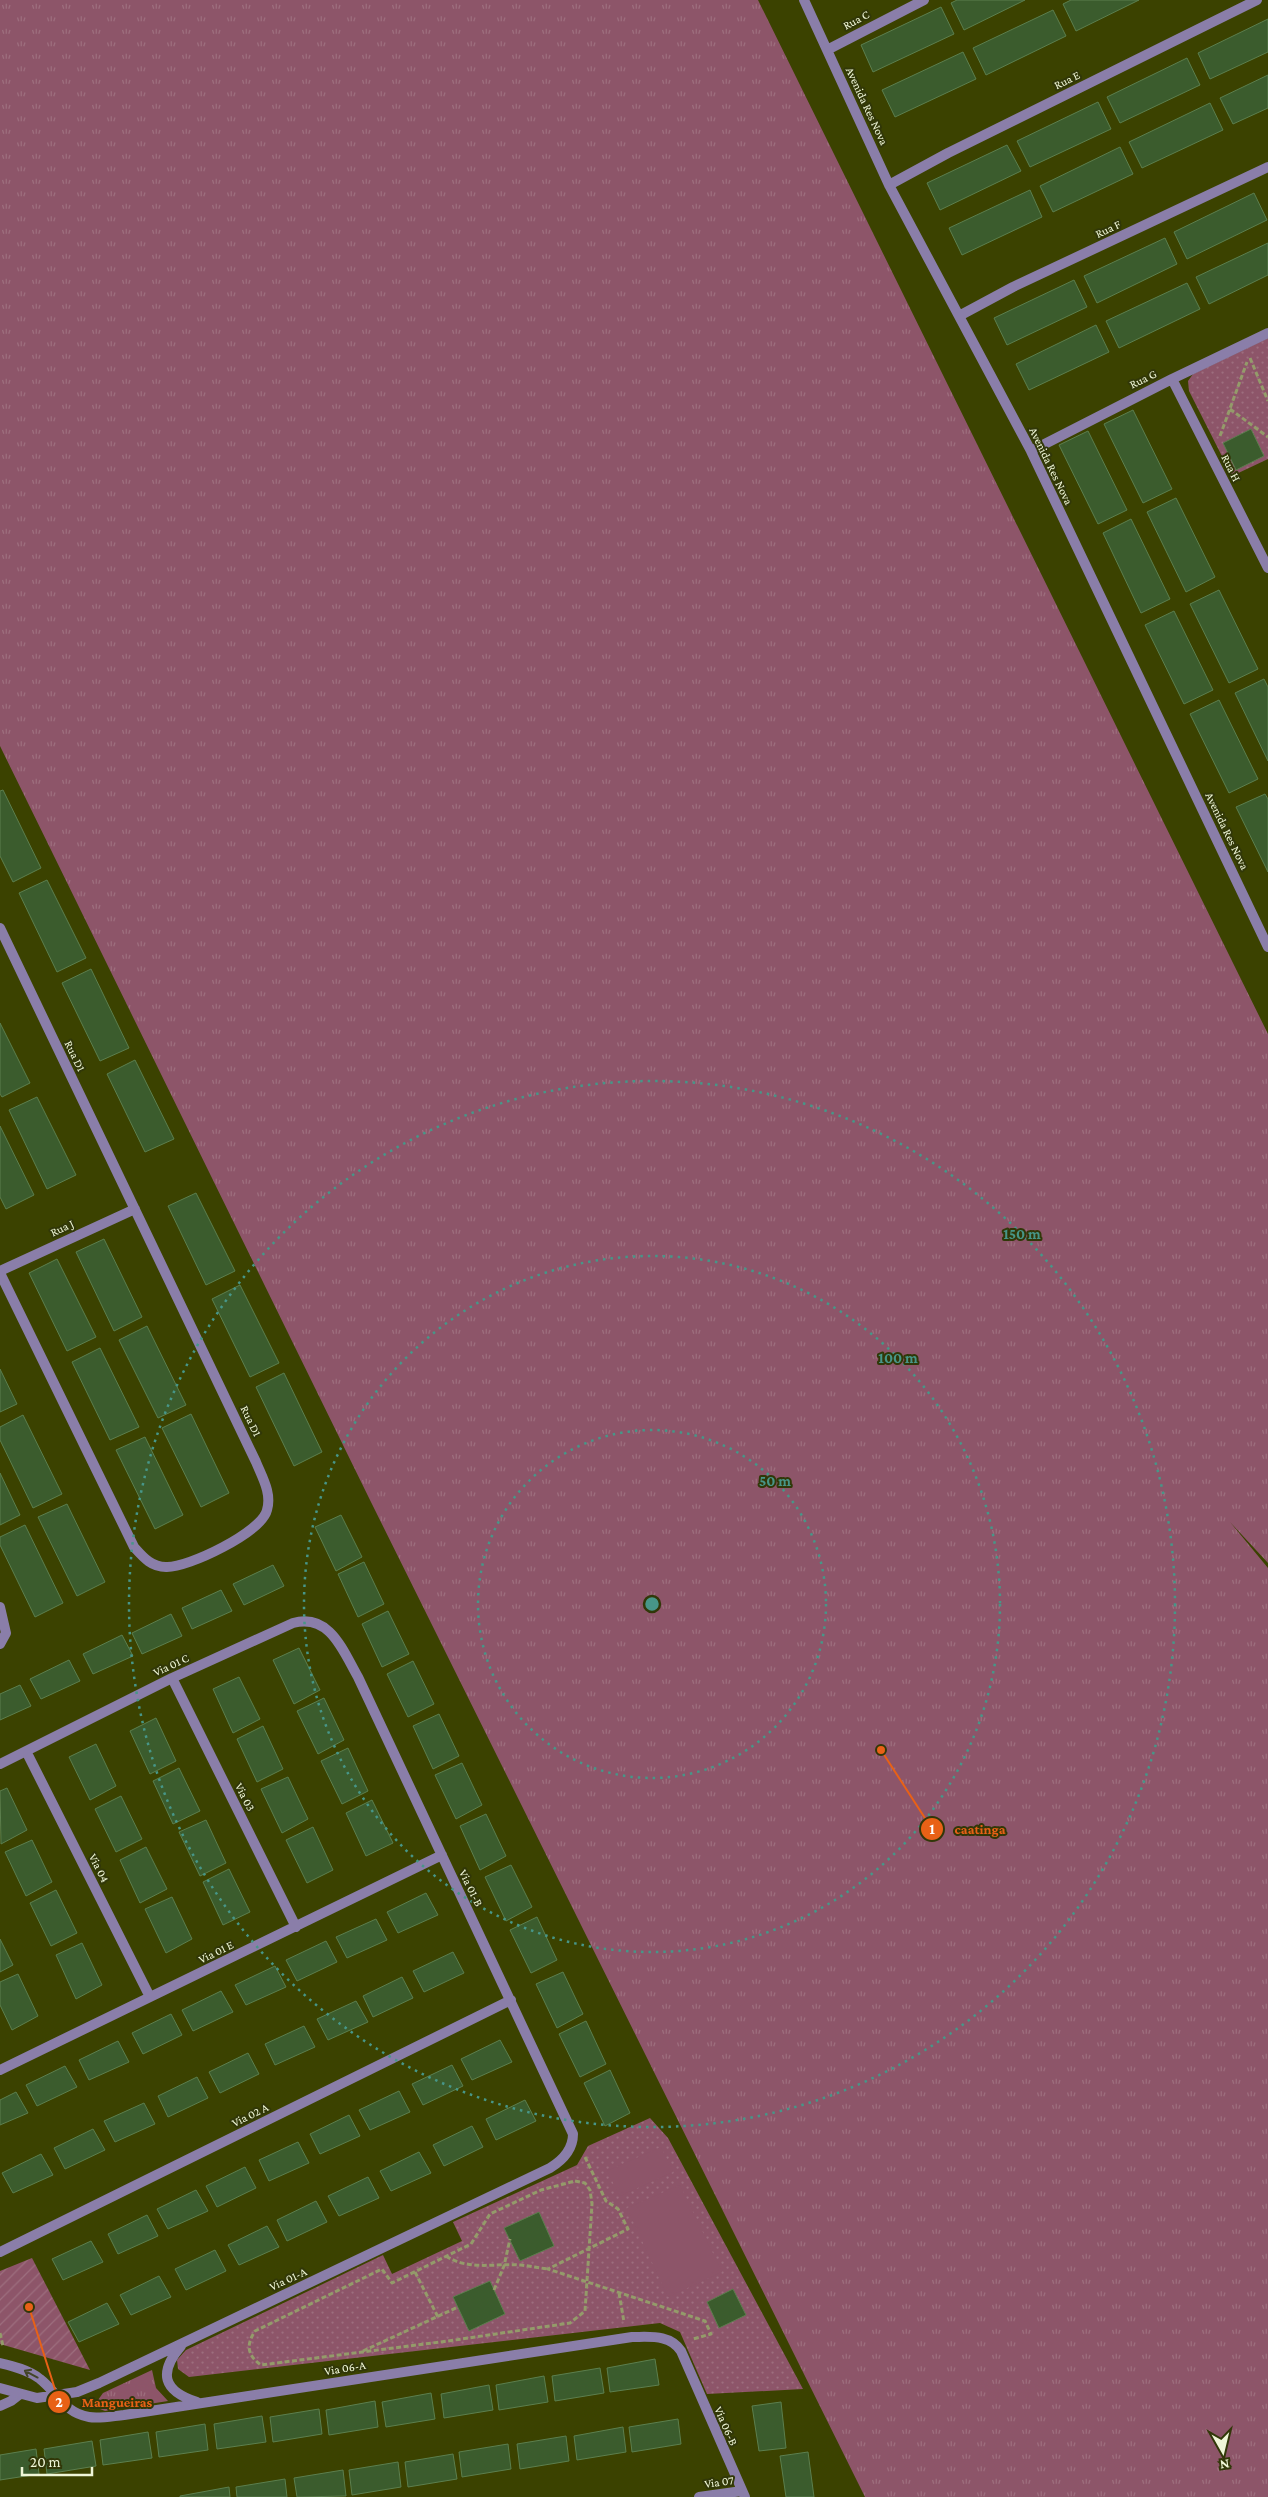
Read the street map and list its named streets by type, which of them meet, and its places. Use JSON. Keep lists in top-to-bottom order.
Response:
{
  "streets": {
    "street": [
      "Rua C",
      "Rua E",
      "Avenida Res Nova",
      "Rua F",
      "Rua G",
      "Rua H",
      "Rua D1",
      "Rua J",
      "Via 01 C",
      "Via 03",
      "Via 04",
      "Via 01-B",
      "Via 01 E",
      "Via 02 A",
      "Via 01-A",
      "Via 06-A",
      "Via 06-B",
      "Via 07"
    ]
  },
  "crossings": [
    ["Rua C", "Avenida Res Nova"],
    ["Rua E", "Avenida Res Nova"],
    ["Avenida Res Nova", "Rua F"],
    ["Avenida Res Nova", "Rua G"],
    ["Rua G", "Rua H"],
    ["Rua D1", "Rua J"],
    ["Via 01 C", "Via 03"],
    ["Via 01 C", "Via 04"],
    ["Via 01 C", "Via 01-B"],
    ["Via 03", "Via 01 E"],
    ["Via 04", "Via 01 E"],
    ["Via 01-B", "Via 01 E"],
    ["Via 01-B", "Via 02 A"],
    ["Via 01-B", "Via 01-A"],
    ["Via 01-A", "Via 06-A"],
    ["Via 06-A", "Via 06-B"],
    ["Via 06-B", "Via 07"]
  ],
  "places": ["caatinga", "Mangueiras"],
  "scale_bar": "20 m",
  "north": "bottom",
  "rings": ["150 m", "100 m", "50 m"]
}
